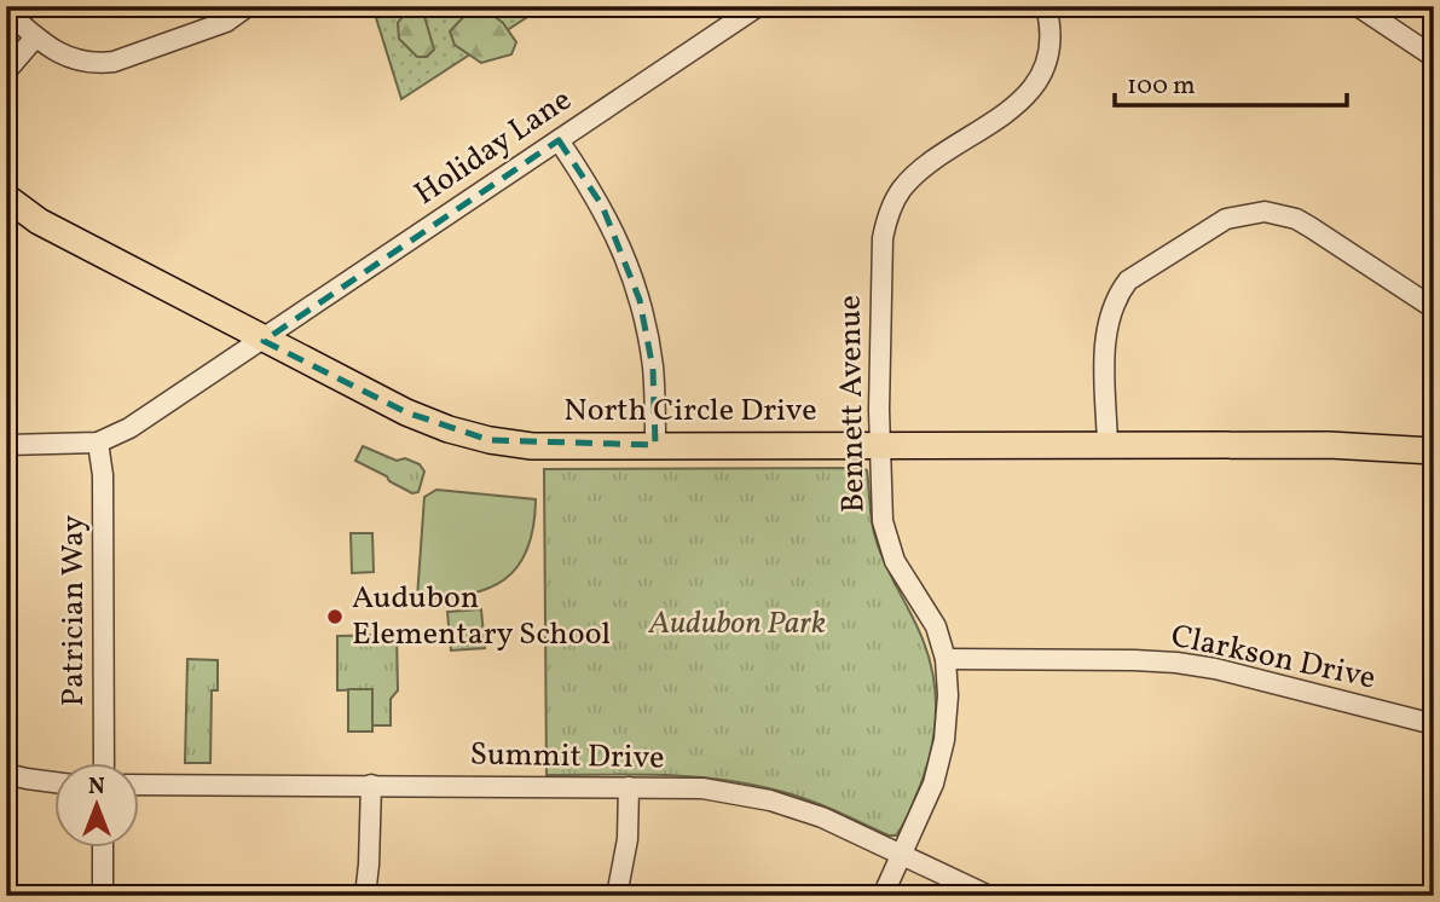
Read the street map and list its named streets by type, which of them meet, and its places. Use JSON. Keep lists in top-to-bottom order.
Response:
{
  "streets": {
    "main road": ["North Circle Drive"],
    "street": [
      "Holiday Lane",
      "Bennett Avenue",
      "Patrician Way",
      "Clarkson Drive",
      "Summit Drive"
    ]
  },
  "crossings": [
    ["Holiday Lane", "North Circle Drive"],
    ["Holiday Lane", "Patrician Way"],
    ["Bennett Avenue", "North Circle Drive"],
    ["Bennett Avenue", "Clarkson Drive"],
    ["Bennett Avenue", "Summit Drive"]
  ],
  "parks": ["Audubon Park"],
  "places": ["Audubon Elementary School"],
  "scale_bar": "100 m",
  "north": "top"
}
